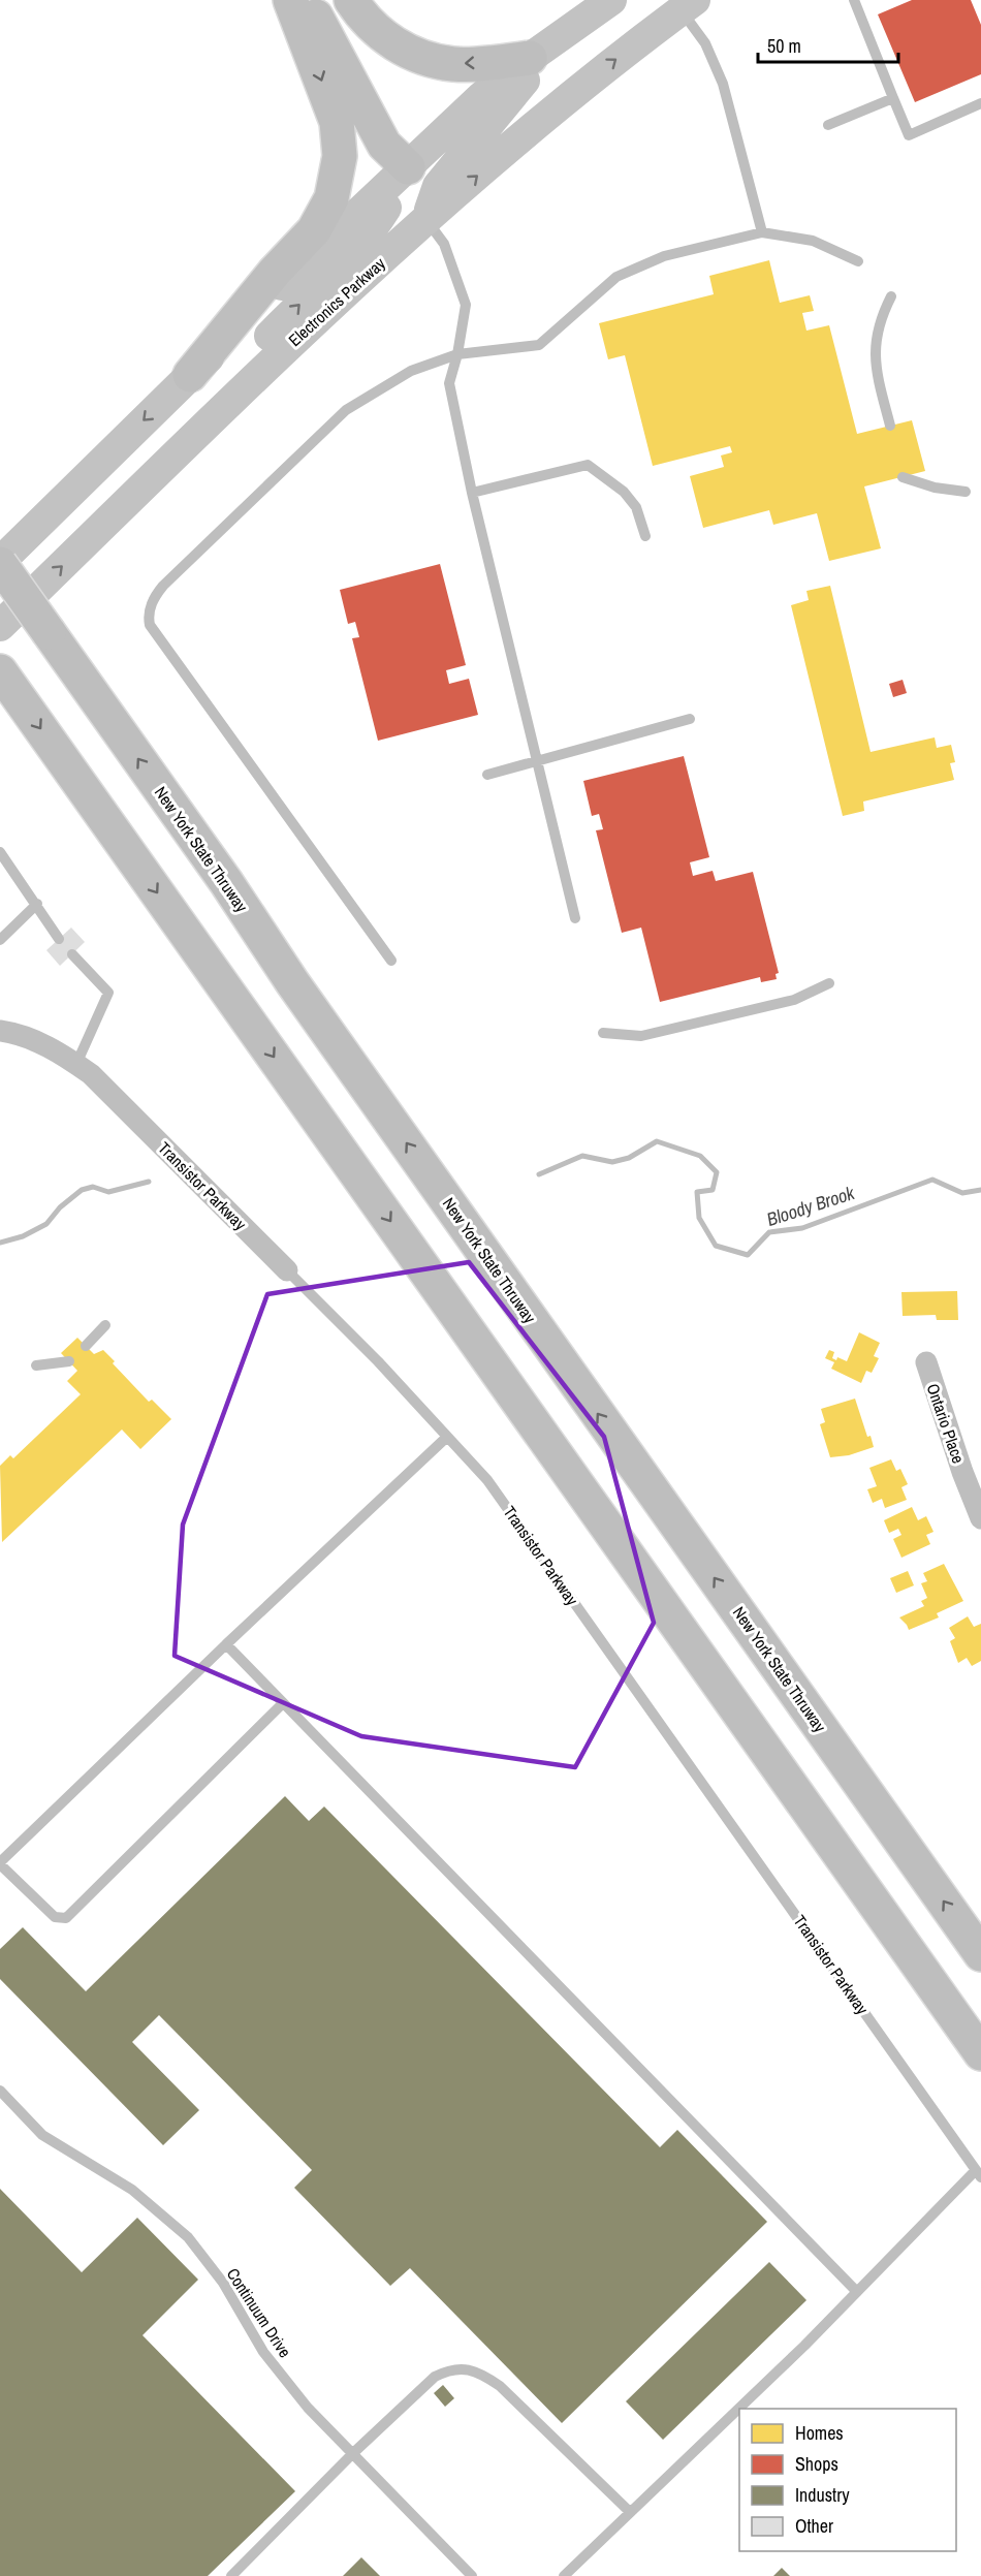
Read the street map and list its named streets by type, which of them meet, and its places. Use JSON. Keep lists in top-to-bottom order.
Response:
{
  "streets": {
    "highway": ["New York State Thruway"],
    "main road": ["Electronics Parkway"],
    "street": ["Transistor Parkway", "Ontario Place"],
    "lane": ["Continuum Drive"]
  },
  "water": ["Bloody Brook"],
  "legend": [
    "Homes",
    "Shops",
    "Industry",
    "Other"
  ],
  "scale_bar": "50 m"
}
